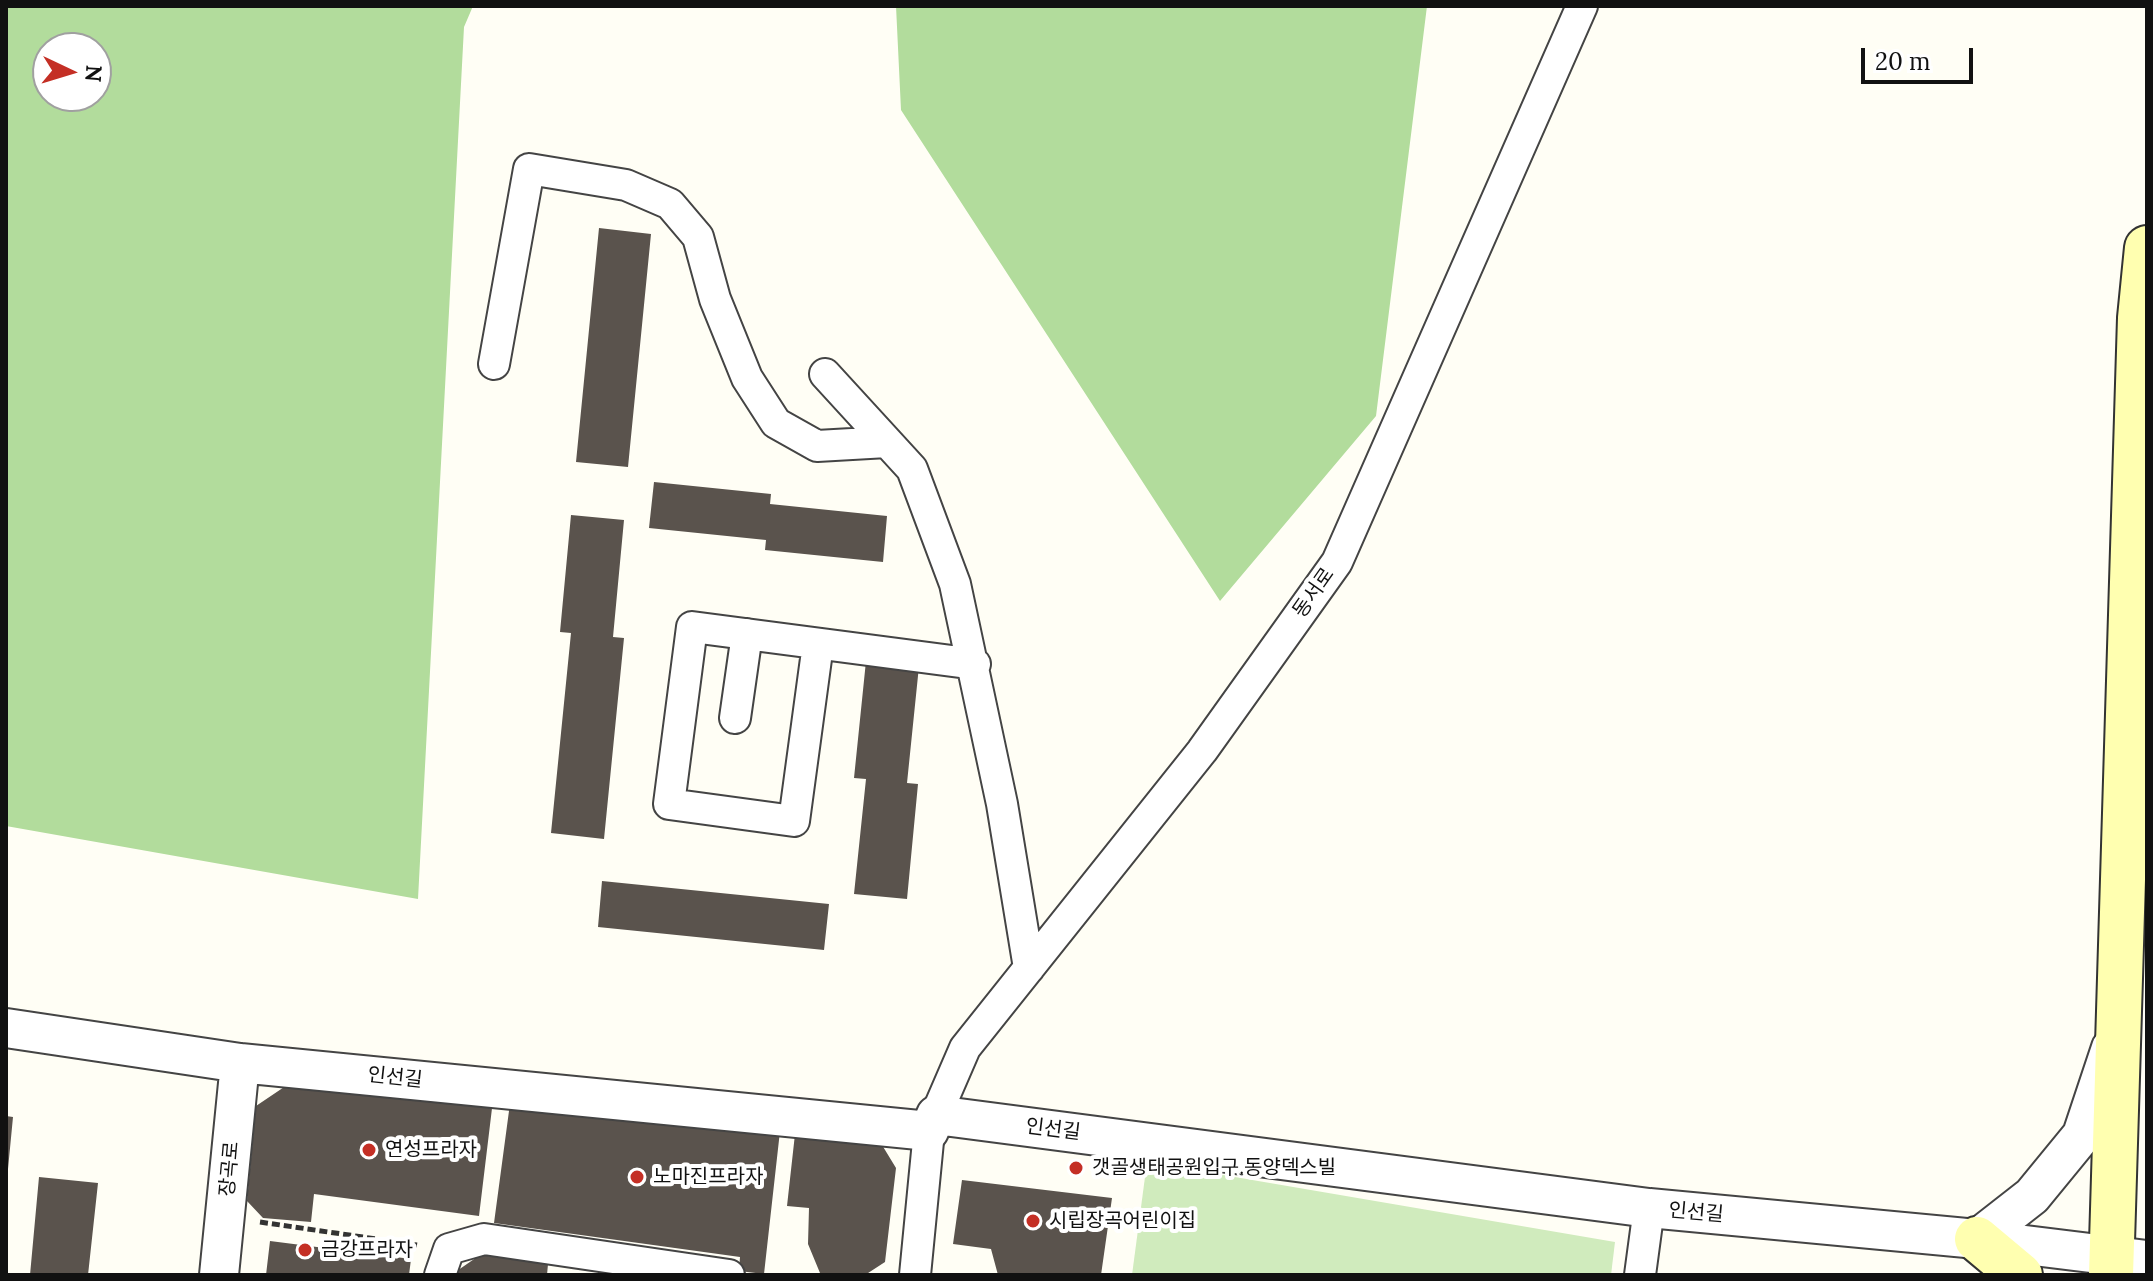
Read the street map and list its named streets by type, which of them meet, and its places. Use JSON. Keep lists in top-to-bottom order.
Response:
{
  "streets": {
    "street": ["동서로", "인선길", "장곡로"]
  },
  "crossings": [
    ["동서로", "인선길"],
    ["인선길", "장곡로"]
  ],
  "places": [
    "연성프라자",
    "갯골생태공원입구.동양덱스빌",
    "노마진프라자",
    "시립장곡어린이집",
    "금강프라자"
  ],
  "scale_bar": "20 m",
  "north": "right"
}
